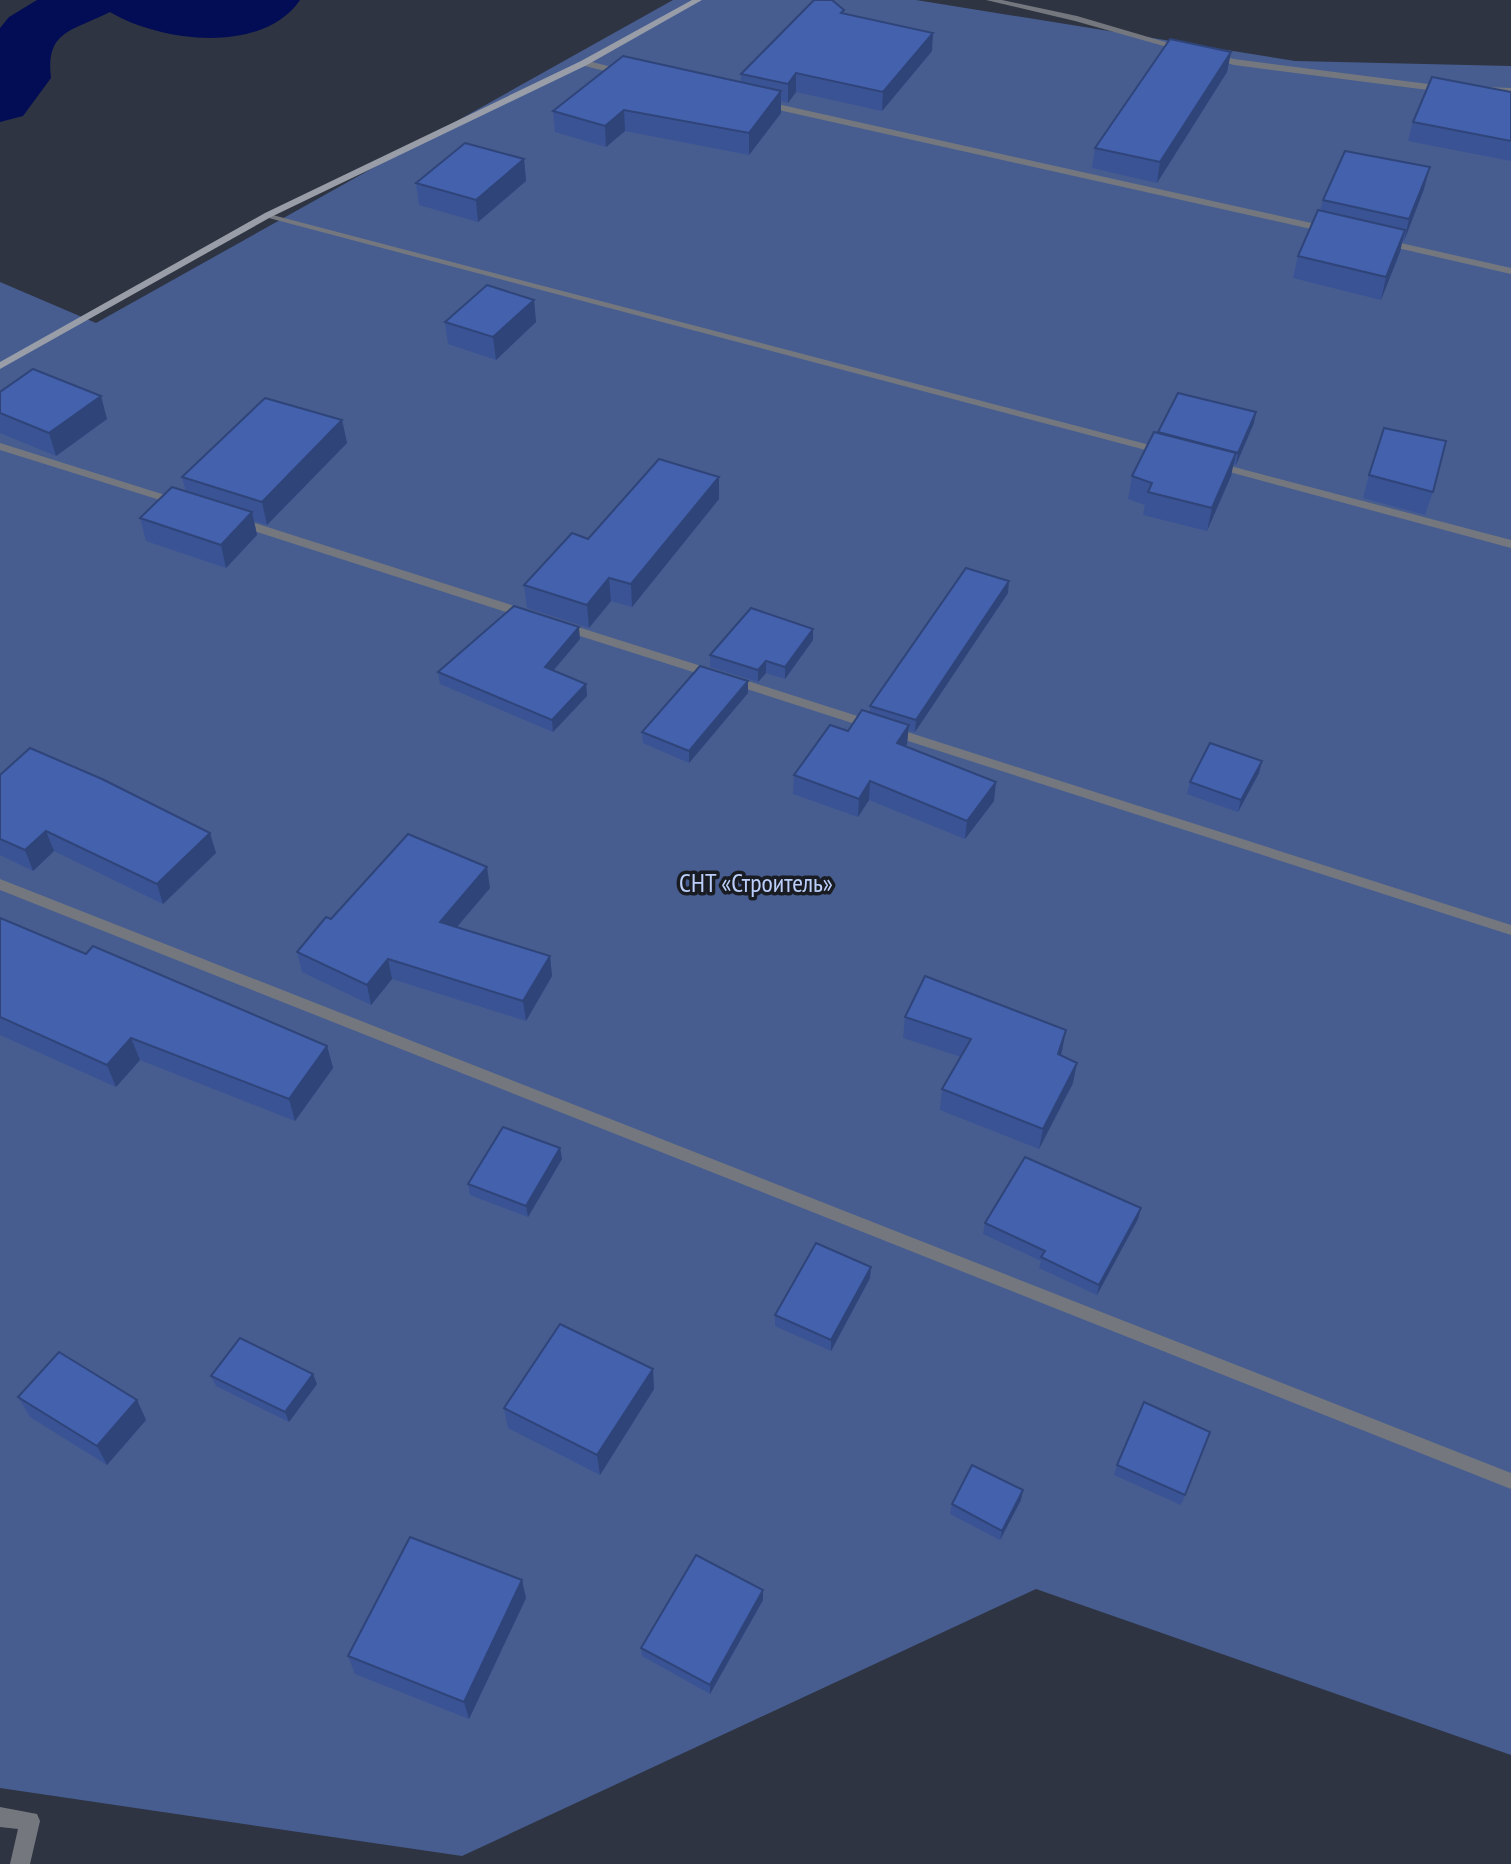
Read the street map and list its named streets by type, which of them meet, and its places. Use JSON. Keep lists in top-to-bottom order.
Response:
{
  "parks": ["СНТ «Строитель»"]
}
